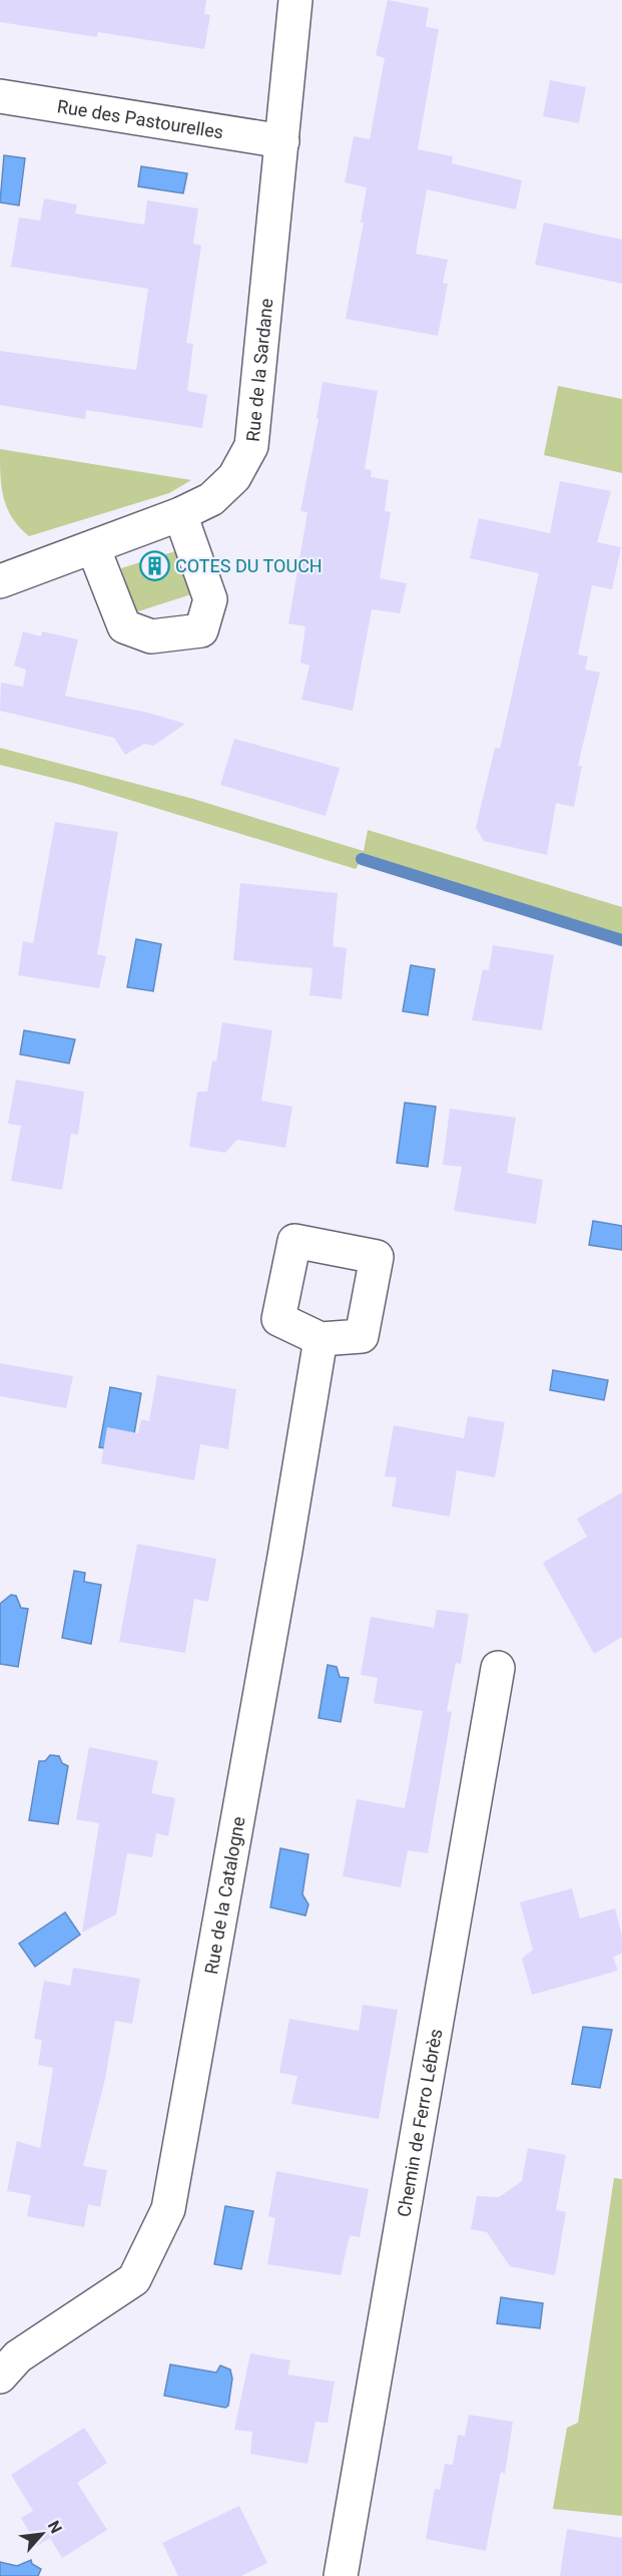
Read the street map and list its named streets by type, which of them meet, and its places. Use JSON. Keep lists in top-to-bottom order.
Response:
{
  "streets": {
    "street": [
      "Rue des Pastourelles",
      "Rue de la Sardane",
      "Rue de la Catalogne",
      "Chemin de Ferro Lébrès"
    ]
  },
  "crossings": [
    ["Rue des Pastourelles", "Rue de la Sardane"]
  ],
  "places": {
    "building": ["COTES DU TOUCH"]
  },
  "north": "top right"
}
